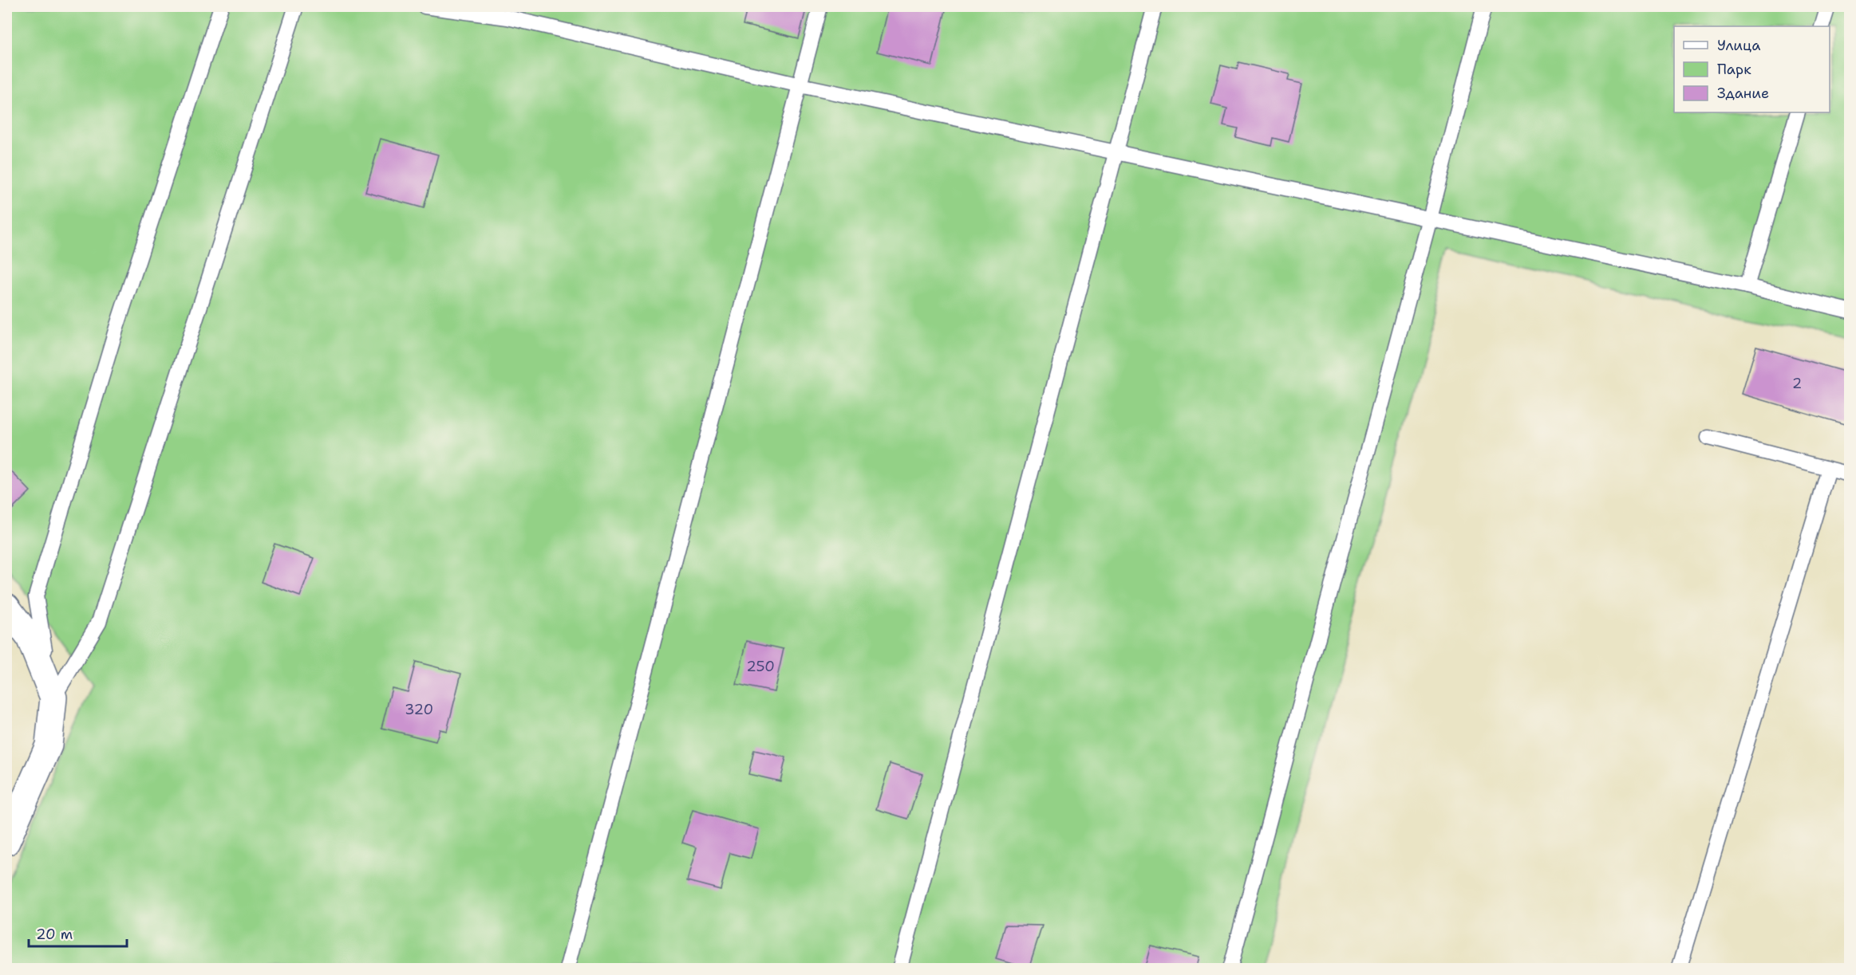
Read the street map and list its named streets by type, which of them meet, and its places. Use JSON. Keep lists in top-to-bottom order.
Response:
{
  "house_numbers": ["2", "250", "320"],
  "legend": ["Улица", "Парк", "Здание"],
  "scale_bar": "20 m"
}
